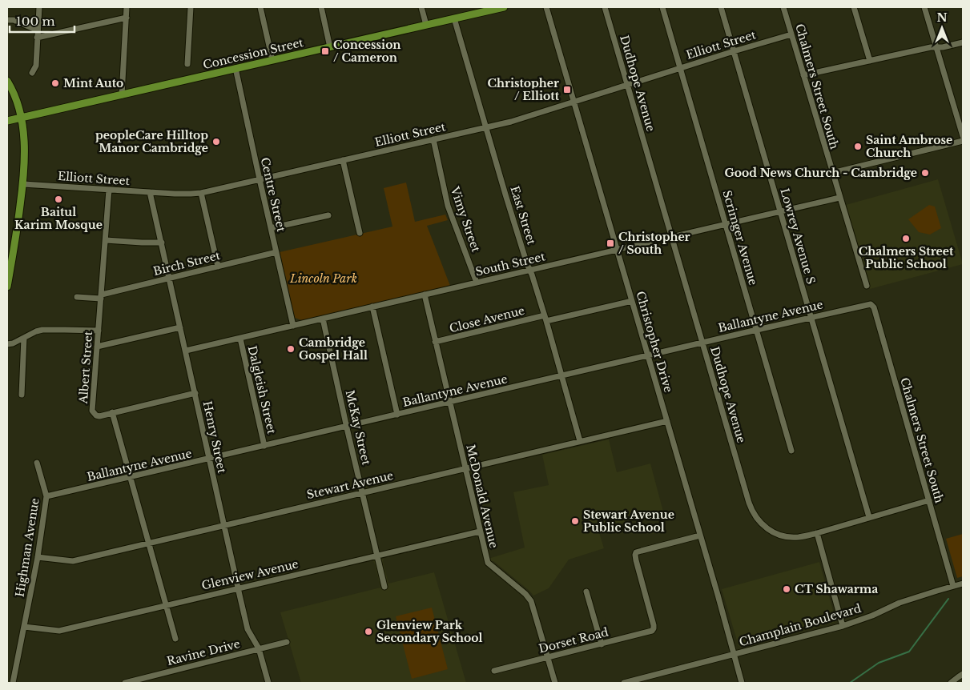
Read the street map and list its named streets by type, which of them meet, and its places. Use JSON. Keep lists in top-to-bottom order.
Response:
{
  "streets": {
    "main road": ["Concession Street"],
    "street": [
      "Elliott Street",
      "Dudhope Avenue",
      "Chalmers Street South",
      "Centre Street",
      "East Street",
      "Vimy Street",
      "Lowrey Avenue S",
      "Scrimger Avenue",
      "Birch Street",
      "South Street",
      "Ballantyne Avenue",
      "Close Avenue",
      "Christopher Drive",
      "Albert Street",
      "Dalgleish Street",
      "McKay Street",
      "Henry Street",
      "Stewart Avenue",
      "McDonald Avenue",
      "Highman Avenue",
      "Glenview Avenue",
      "Champlain Boulevard",
      "Dorset Road",
      "Ravine Drive"
    ]
  },
  "crossings": [
    ["Elliott Street", "Dudhope Avenue"],
    ["Elliott Street", "Chalmers Street South"],
    ["Elliott Street", "Centre Street"],
    ["Elliott Street", "East Street"],
    ["Elliott Street", "Vimy Street"],
    ["Elliott Street", "Lowrey Avenue S"],
    ["Elliott Street", "Scrimger Avenue"],
    ["Elliott Street", "Christopher Drive"],
    ["Elliott Street", "Albert Street"],
    ["Elliott Street", "Henry Street"],
    ["Concession Street", "Centre Street"],
    ["Concession Street", "East Street"],
    ["Dudhope Avenue", "Chalmers Street South"],
    ["Dudhope Avenue", "Lowrey Avenue S"],
    ["Dudhope Avenue", "South Street"],
    ["Dudhope Avenue", "Ballantyne Avenue"],
    ["Chalmers Street South", "South Street"],
    ["Chalmers Street South", "Ballantyne Avenue"],
    ["Chalmers Street South", "Champlain Boulevard"],
    ["Centre Street", "Birch Street"],
    ["Centre Street", "South Street"],
    ["East Street", "South Street"],
    ["East Street", "Ballantyne Avenue"],
    ["East Street", "Close Avenue"],
    ["East Street", "Stewart Avenue"],
    ["Vimy Street", "South Street"],
    ["Lowrey Avenue S", "South Street"],
    ["Lowrey Avenue S", "Ballantyne Avenue"],
    ["Scrimger Avenue", "South Street"],
    ["Scrimger Avenue", "Ballantyne Avenue"],
    ["Birch Street", "Albert Street"],
    ["Birch Street", "Henry Street"],
    ["South Street", "Christopher Drive"],
    ["South Street", "Dalgleish Street"],
    ["South Street", "McKay Street"],
    ["South Street", "Henry Street"],
    ["South Street", "McDonald Avenue"],
    ["Ballantyne Avenue", "Christopher Drive"],
    ["Ballantyne Avenue", "Dalgleish Street"],
    ["Ballantyne Avenue", "McKay Street"],
    ["Ballantyne Avenue", "Henry Street"],
    ["Ballantyne Avenue", "McDonald Avenue"],
    ["Ballantyne Avenue", "Highman Avenue"],
    ["Close Avenue", "Christopher Drive"],
    ["Close Avenue", "McDonald Avenue"],
    ["Christopher Drive", "Stewart Avenue"],
    ["Christopher Drive", "Champlain Boulevard"],
    ["Christopher Drive", "Dorset Road"],
    ["McKay Street", "Stewart Avenue"],
    ["McKay Street", "Glenview Avenue"],
    ["Henry Street", "Stewart Avenue"],
    ["Henry Street", "Glenview Avenue"],
    ["Henry Street", "Ravine Drive"],
    ["Stewart Avenue", "McDonald Avenue"],
    ["Stewart Avenue", "Highman Avenue"],
    ["McDonald Avenue", "Glenview Avenue"],
    ["McDonald Avenue", "Dorset Road"],
    ["Highman Avenue", "Glenview Avenue"]
  ],
  "parks": ["Lincoln Park"],
  "places": {
    "transit": ["Concession / Cameron", "Christopher / Elliott", "Christopher / South"],
    "other": [
      "Mint Auto",
      "peopleCare Hilltop Manor Cambridge",
      "Saint Ambrose Church",
      "Good News Church - Cambridge",
      "Baitul Karim Mosque",
      "Chalmers Street Public School",
      "Cambridge Gospel Hall",
      "Stewart Avenue Public School",
      "CT Shawarma",
      "Glenview Park Secondary School"
    ]
  },
  "scale_bar": "100 m",
  "north": "top"
}
